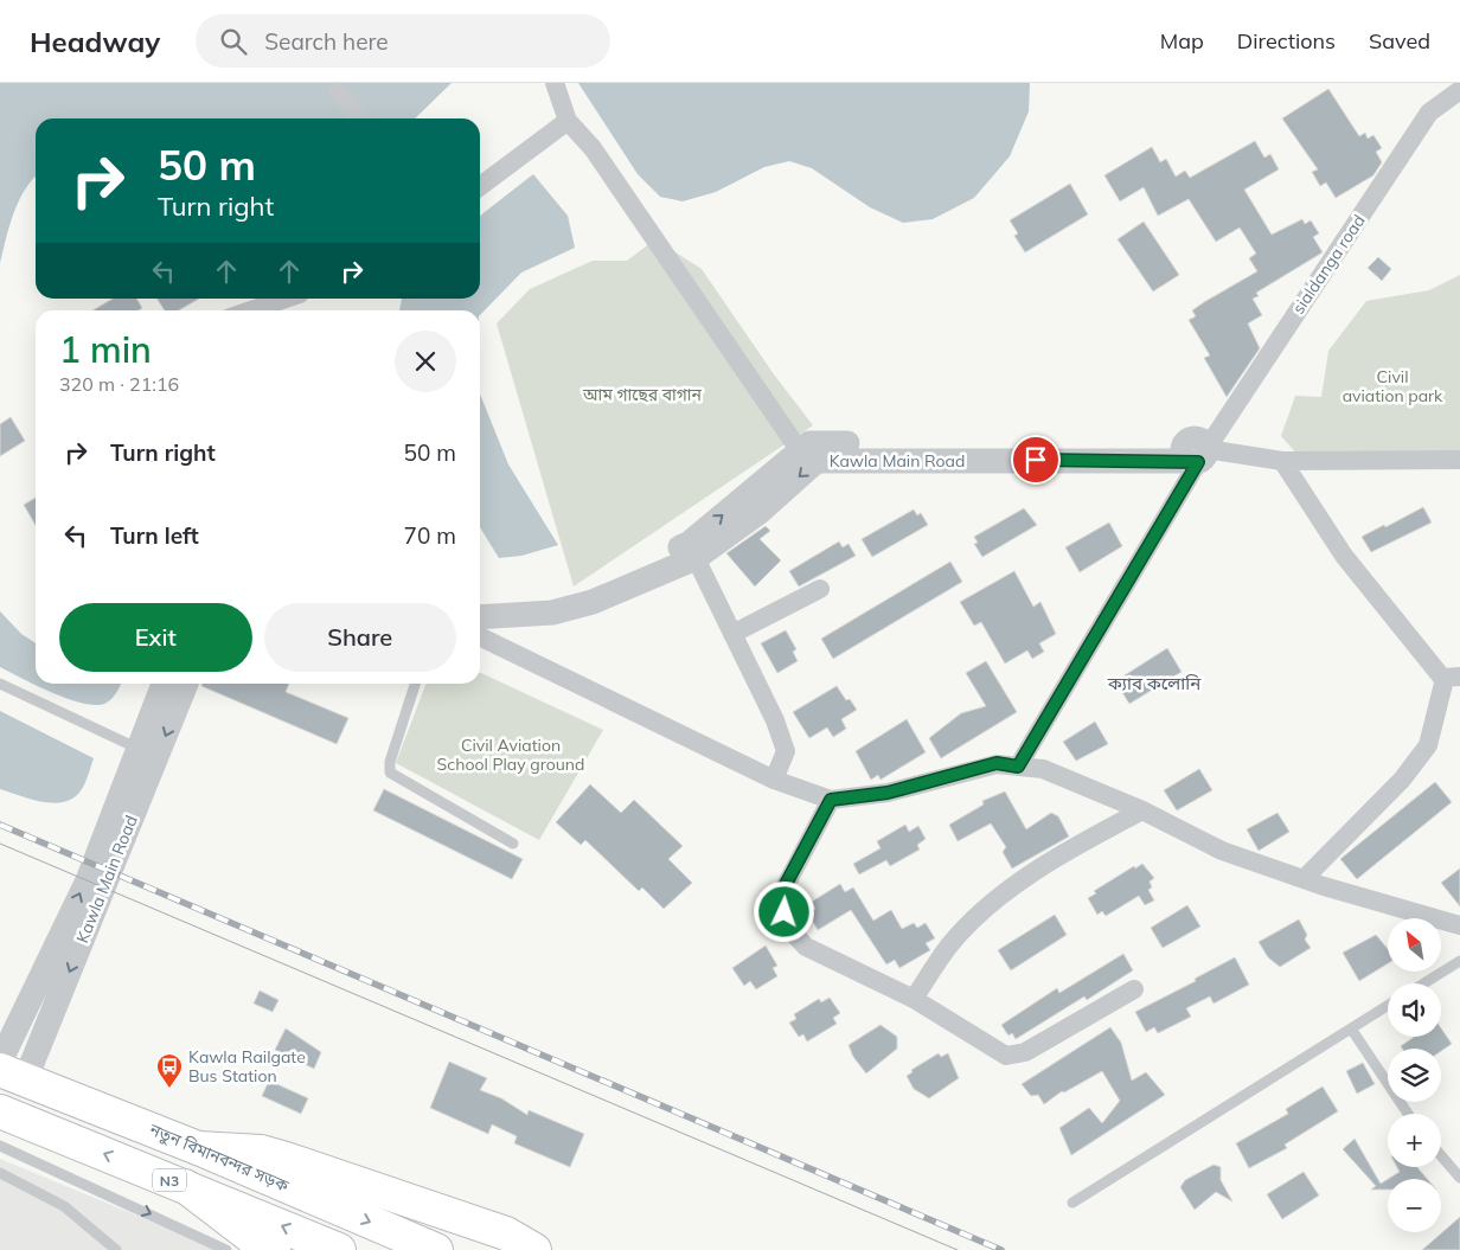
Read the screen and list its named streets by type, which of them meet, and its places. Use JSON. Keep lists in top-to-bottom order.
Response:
{
  "streets": {
    "highway": ["নতুন বিমানবন্দর সড়ক", "N3"],
    "street": ["sialdanga road", "Kawla Main Road"]
  },
  "crossings": [
    ["sialdanga road", "Kawla Main Road"],
    ["Kawla Main Road", "নতুন বিমানবন্দর সড়ক"]
  ],
  "districts": ["ক্যাব কলোনি"],
  "parks": ["Civil aviation park", "আম গাছের বাগান", "Civil Aviation School Play ground"],
  "places": {
    "bus stop": ["Kawla Railgate Bus Station"]
  },
  "north": "top left",
  "page": {
    "header": "Headway",
    "search": "Search here",
    "nav": ["Map", "Directions", "Saved"],
    "turn": ["50 m", "Turn right"],
    "heading": ["1 min", "320 m · 21:16"],
    "list": [
      {
        "name": "Turn right",
        "value": "50 m"
      },
      {
        "name": "Turn left",
        "value": "70 m"
      }
    ],
    "buttons": ["Exit", "Share"],
    "map_buttons": ["+", "−"]
  }
}
